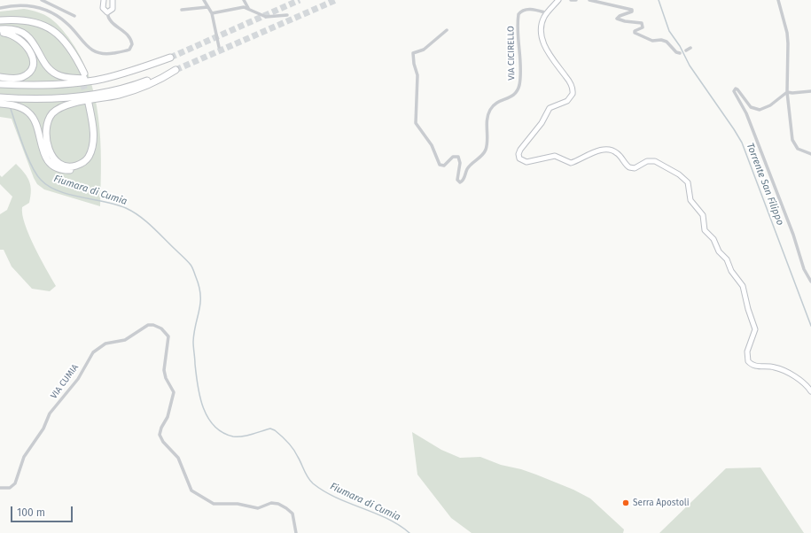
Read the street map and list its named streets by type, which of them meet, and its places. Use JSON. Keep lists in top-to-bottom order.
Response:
{
  "streets": {
    "street": ["VIA CICIRELLO", "VIA CUMIA"]
  },
  "water": ["Torrente San Filippo", "Fiumara di Cumia"],
  "places": ["Serra Apostoli"],
  "scale_bar": "100 m"
}
